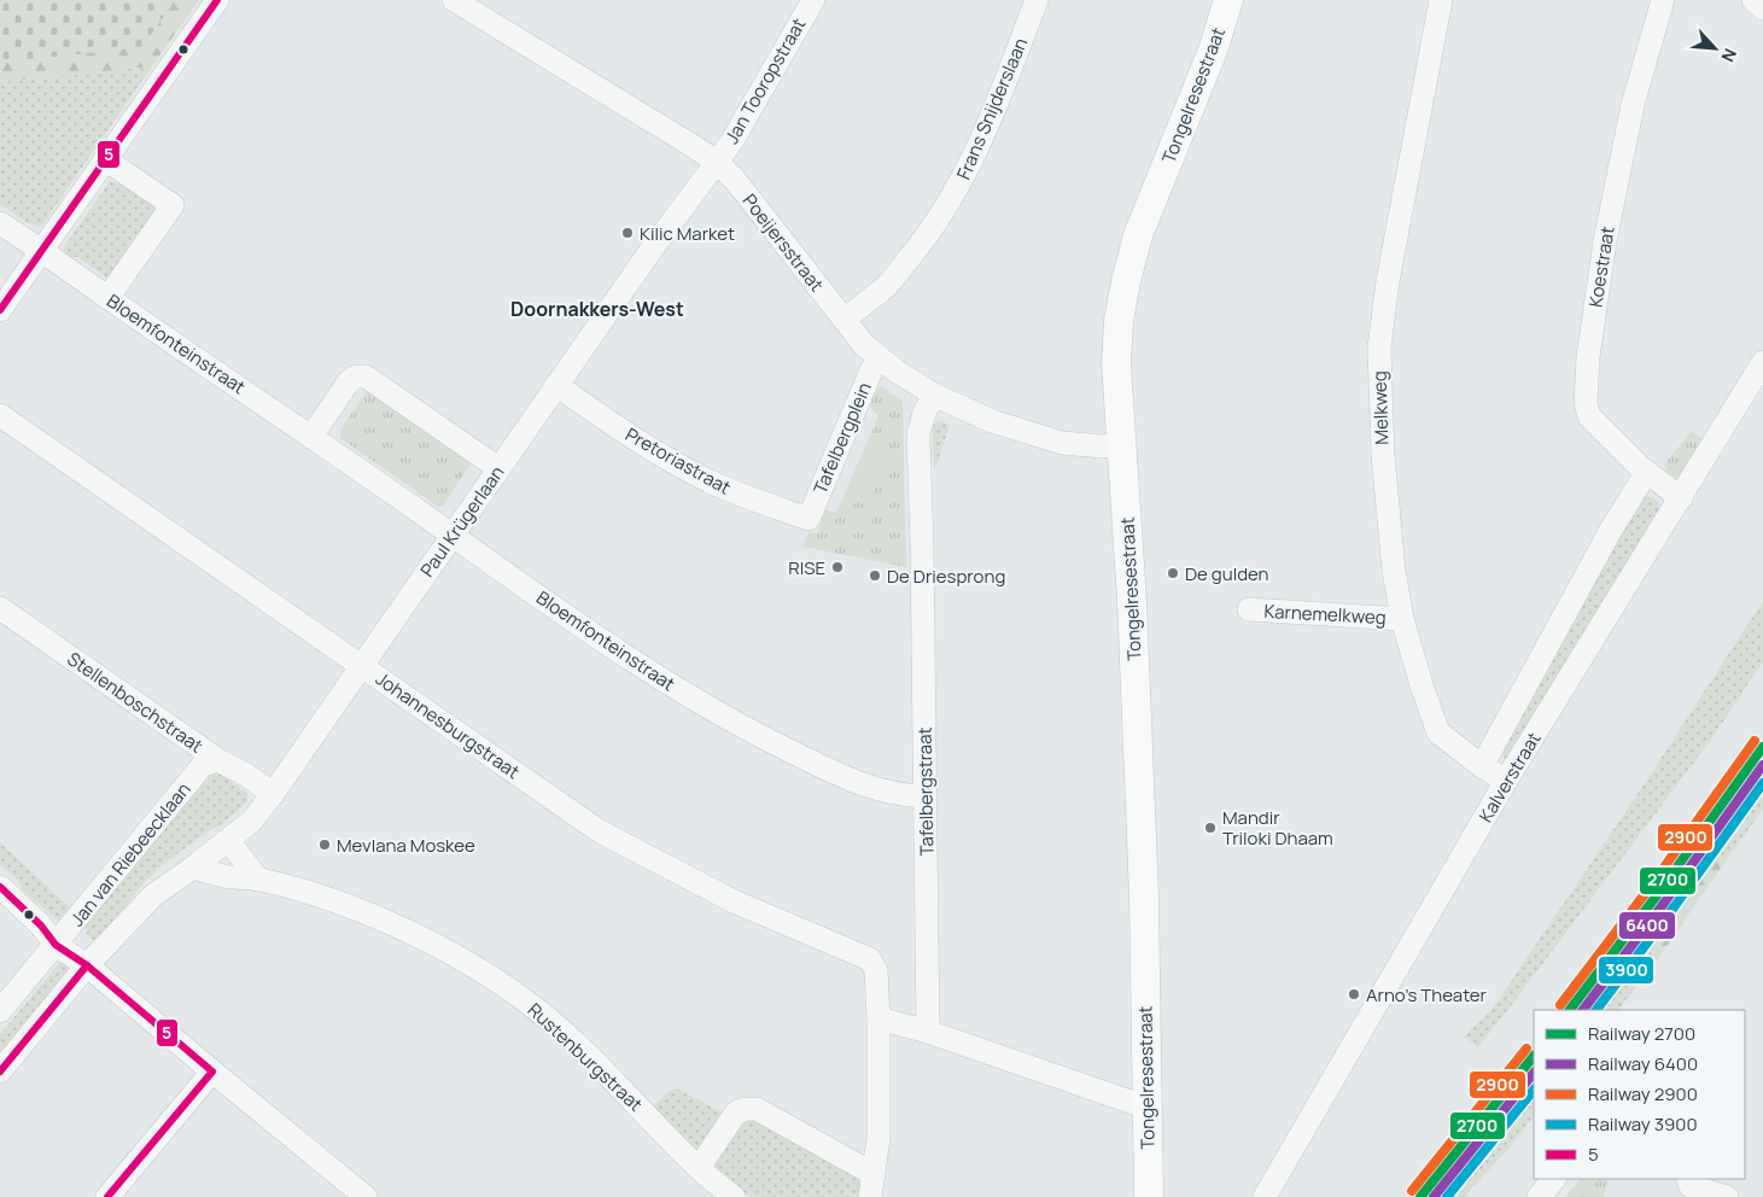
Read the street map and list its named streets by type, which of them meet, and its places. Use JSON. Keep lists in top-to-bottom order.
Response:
{
  "streets": {
    "main road": ["Tongelresestraat"],
    "street": [
      "Jan Tooropstraat",
      "Frans Snijderslaan",
      "Poeijersstraat",
      "Koestraat",
      "Bloemfonteinstraat",
      "Melkweg",
      "Tafelbergplein",
      "Pretoriastraat",
      "Paul Krügerlaan",
      "Karnemelkweg",
      "Stellenboschstraat",
      "Johannesburgstraat",
      "Kalverstraat",
      "Tafelbergstraat",
      "Jan van Riebeecklaan",
      "Rustenburgstraat"
    ]
  },
  "crossings": [
    ["Jan Tooropstraat", "Poeijersstraat"],
    ["Jan Tooropstraat", "Paul Krügerlaan"],
    ["Tongelresestraat", "Poeijersstraat"],
    ["Frans Snijderslaan", "Poeijersstraat"],
    ["Poeijersstraat", "Tafelbergplein"],
    ["Poeijersstraat", "Paul Krügerlaan"],
    ["Poeijersstraat", "Tafelbergstraat"],
    ["Koestraat", "Kalverstraat"],
    ["Bloemfonteinstraat", "Paul Krügerlaan"],
    ["Bloemfonteinstraat", "Tafelbergstraat"],
    ["Melkweg", "Karnemelkweg"],
    ["Melkweg", "Kalverstraat"],
    ["Tafelbergplein", "Pretoriastraat"],
    ["Pretoriastraat", "Paul Krügerlaan"],
    ["Paul Krügerlaan", "Stellenboschstraat"],
    ["Paul Krügerlaan", "Johannesburgstraat"],
    ["Paul Krügerlaan", "Jan van Riebeecklaan"],
    ["Paul Krügerlaan", "Rustenburgstraat"],
    ["Stellenboschstraat", "Jan van Riebeecklaan"],
    ["Jan van Riebeecklaan", "Rustenburgstraat"]
  ],
  "districts": ["Doornakkers-West"],
  "places": [
    "Kilic Market",
    "RISE",
    "De gulden",
    "De Driesprong",
    "Mandir Triloki Dhaam",
    "Mevlana Moskee",
    "Arno's Theater"
  ],
  "lines": [
    "transit line 5",
    "rail line 2900",
    "rail line 2700",
    "rail line 6400",
    "rail line 3900"
  ],
  "legend": [
    "Railway 2700",
    "Railway 6400",
    "Railway 2900",
    "Railway 3900",
    "5"
  ],
  "north": "bottom right"
}
